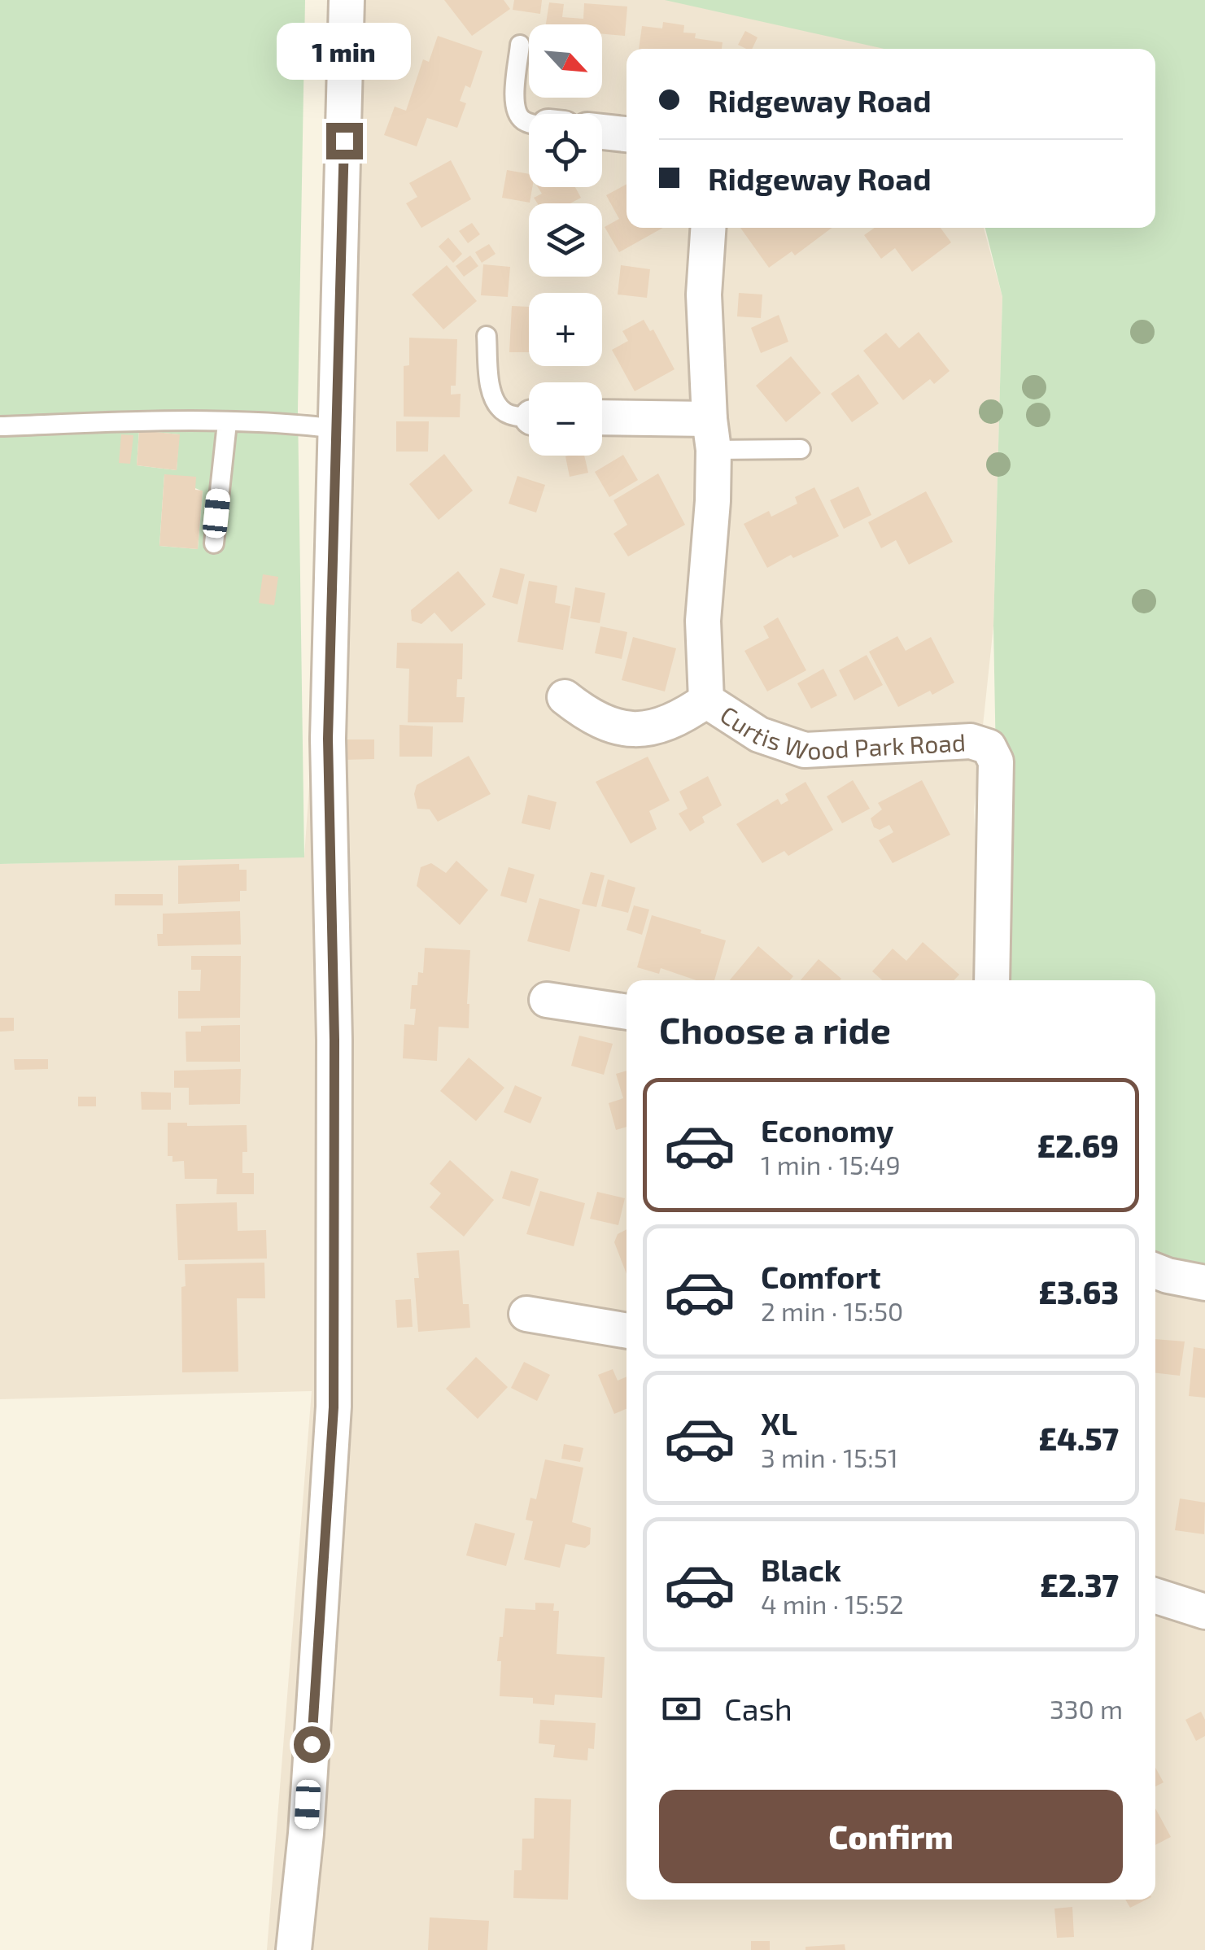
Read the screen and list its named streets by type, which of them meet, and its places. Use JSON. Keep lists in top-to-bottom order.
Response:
{
  "streets": {
    "street": ["Curtis Wood Park Road"]
  },
  "north": "bottom right",
  "page": {
    "bubble": "1 min",
    "map_buttons": ["+", "−"],
    "banner": ["Ridgeway Road", "Ridgeway Road"],
    "heading": "Choose a ride",
    "list": [
      {
        "name": "Economy",
        "note": "1 min · 15:49",
        "value": "£2.69"
      },
      {
        "name": "Comfort",
        "note": "2 min · 15:50",
        "value": "£3.63"
      },
      {
        "name": "XL",
        "note": "3 min · 15:51",
        "value": "£4.57"
      },
      {
        "name": "Black",
        "note": "4 min · 15:52",
        "value": "£2.37"
      }
    ],
    "pay": ["Cash", "330 m"],
    "buttons": "Confirm"
  }
}
